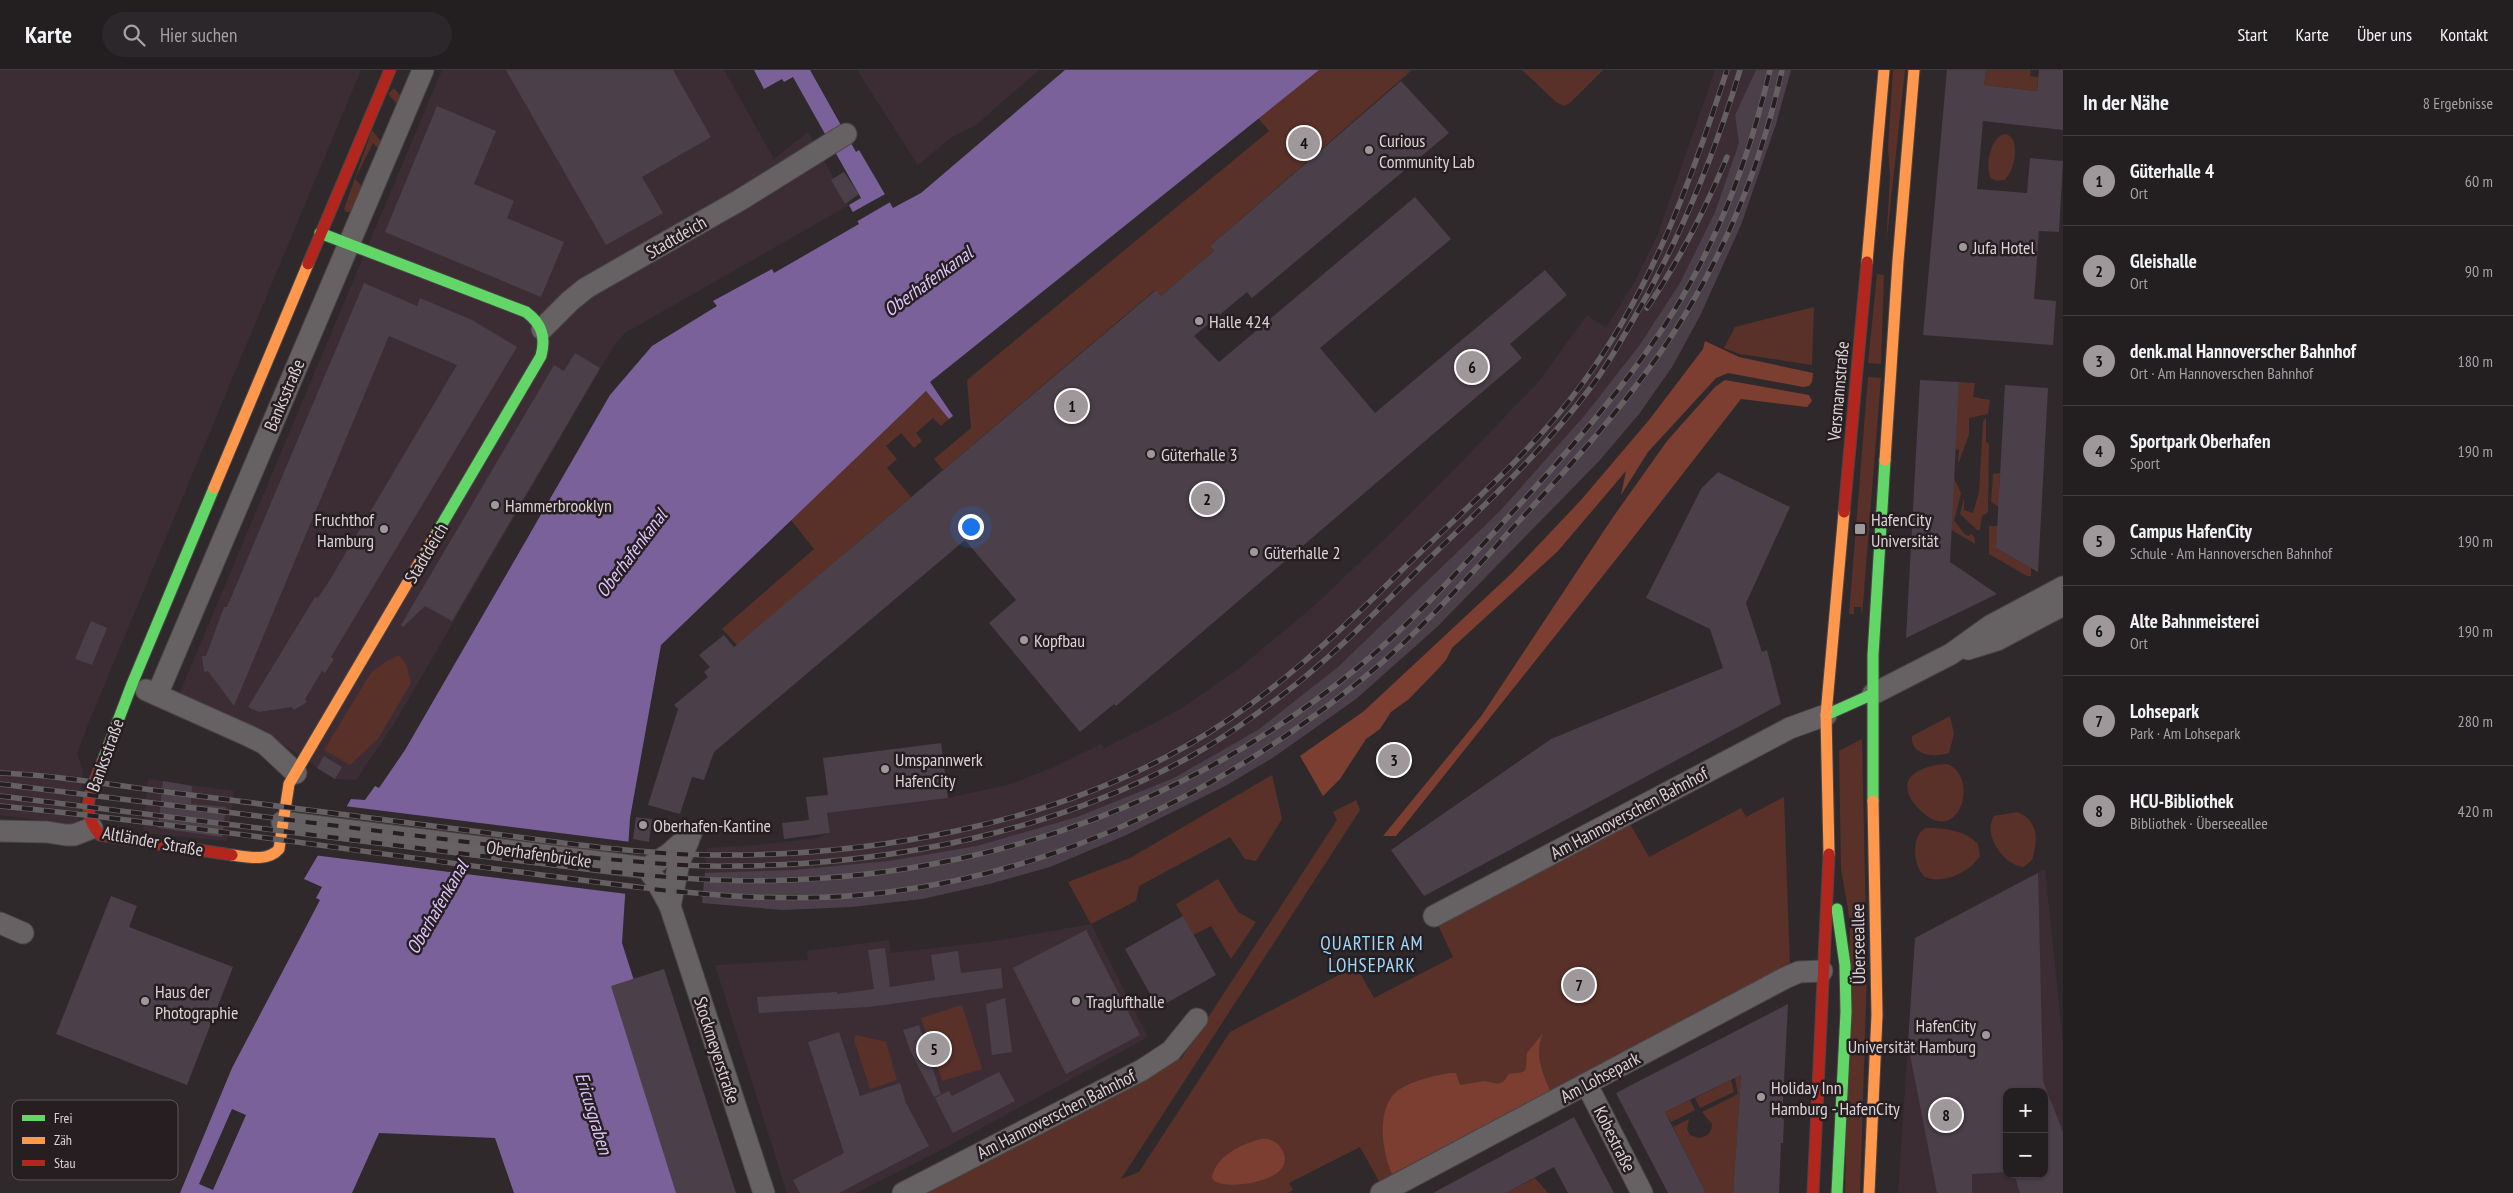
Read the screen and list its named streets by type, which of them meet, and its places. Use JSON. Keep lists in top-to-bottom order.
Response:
{
  "streets": {
    "main road": [
      "Stadtdeich",
      "Versmannstraße",
      "Banksstraße",
      "Altländer Straße",
      "Überseeallee"
    ],
    "street": [
      "Am Hannoverschen Bahnhof",
      "Oberhafenbrücke",
      "Stockmeyerstraße",
      "Am Lohsepark",
      "Kobestraße"
    ]
  },
  "crossings": [
    ["Stadtdeich", "Altländer Straße"],
    ["Stadtdeich", "Oberhafenbrücke"],
    ["Versmannstraße", "Am Hannoverschen Bahnhof"],
    ["Versmannstraße", "Überseeallee"],
    ["Banksstraße", "Altländer Straße"],
    ["Am Hannoverschen Bahnhof", "Überseeallee"],
    ["Altländer Straße", "Oberhafenbrücke"],
    ["Oberhafenbrücke", "Stockmeyerstraße"],
    ["Überseeallee", "Am Lohsepark"],
    ["Am Lohsepark", "Kobestraße"]
  ],
  "districts": ["QUARTIER AM LOHSEPARK"],
  "water": ["Oberhafenkanal", "Ericusgraben"],
  "places": {
    "other": [
      "Curious Community Lab",
      "Jufa Hotel",
      "Halle 424",
      "Güterhalle 3",
      "Hammerbrooklyn",
      "Fruchthof Hamburg",
      "Güterhalle 2",
      "Kopfbau",
      "Umspannwerk HafenCity",
      "Oberhafen-Kantine",
      "Haus der Photographie",
      "Traglufthalle",
      "HafenCity Universität Hamburg",
      "Holiday Inn Hamburg - HafenCity"
    ],
    "transit": ["HafenCity Universität"]
  },
  "legend": ["Frei", "Zäh", "Stau"],
  "page": {
    "header": "Karte",
    "search": "Hier suchen",
    "nav": [
      "Start",
      "Karte",
      "Über uns",
      "Kontakt"
    ],
    "heading": ["In der Nähe", "8 Ergebnisse"],
    "pins": [
      "4",
      "6",
      "1",
      "2",
      "3",
      "7",
      "5",
      "8"
    ],
    "list": [
      {
        "mark": "1",
        "name": "Güterhalle 4",
        "note": "Ort",
        "value": "60 m"
      },
      {
        "mark": "2",
        "name": "Gleishalle",
        "note": "Ort",
        "value": "90 m"
      },
      {
        "mark": "3",
        "name": "denk.mal Hannoverscher Bahnhof",
        "note": "Ort · Am Hannoverschen Bahnhof",
        "value": "180 m"
      },
      {
        "mark": "4",
        "name": "Sportpark Oberhafen",
        "note": "Sport",
        "value": "190 m"
      },
      {
        "mark": "5",
        "name": "Campus HafenCity",
        "note": "Schule · Am Hannoverschen Bahnhof",
        "value": "190 m"
      },
      {
        "mark": "6",
        "name": "Alte Bahnmeisterei",
        "note": "Ort",
        "value": "190 m"
      },
      {
        "mark": "7",
        "name": "Lohsepark",
        "note": "Park · Am Lohsepark",
        "value": "280 m"
      },
      {
        "mark": "8",
        "name": "HCU-Bibliothek",
        "note": "Bibliothek · Überseeallee",
        "value": "420 m"
      }
    ],
    "map_buttons": ["+", "−"]
  }
}
